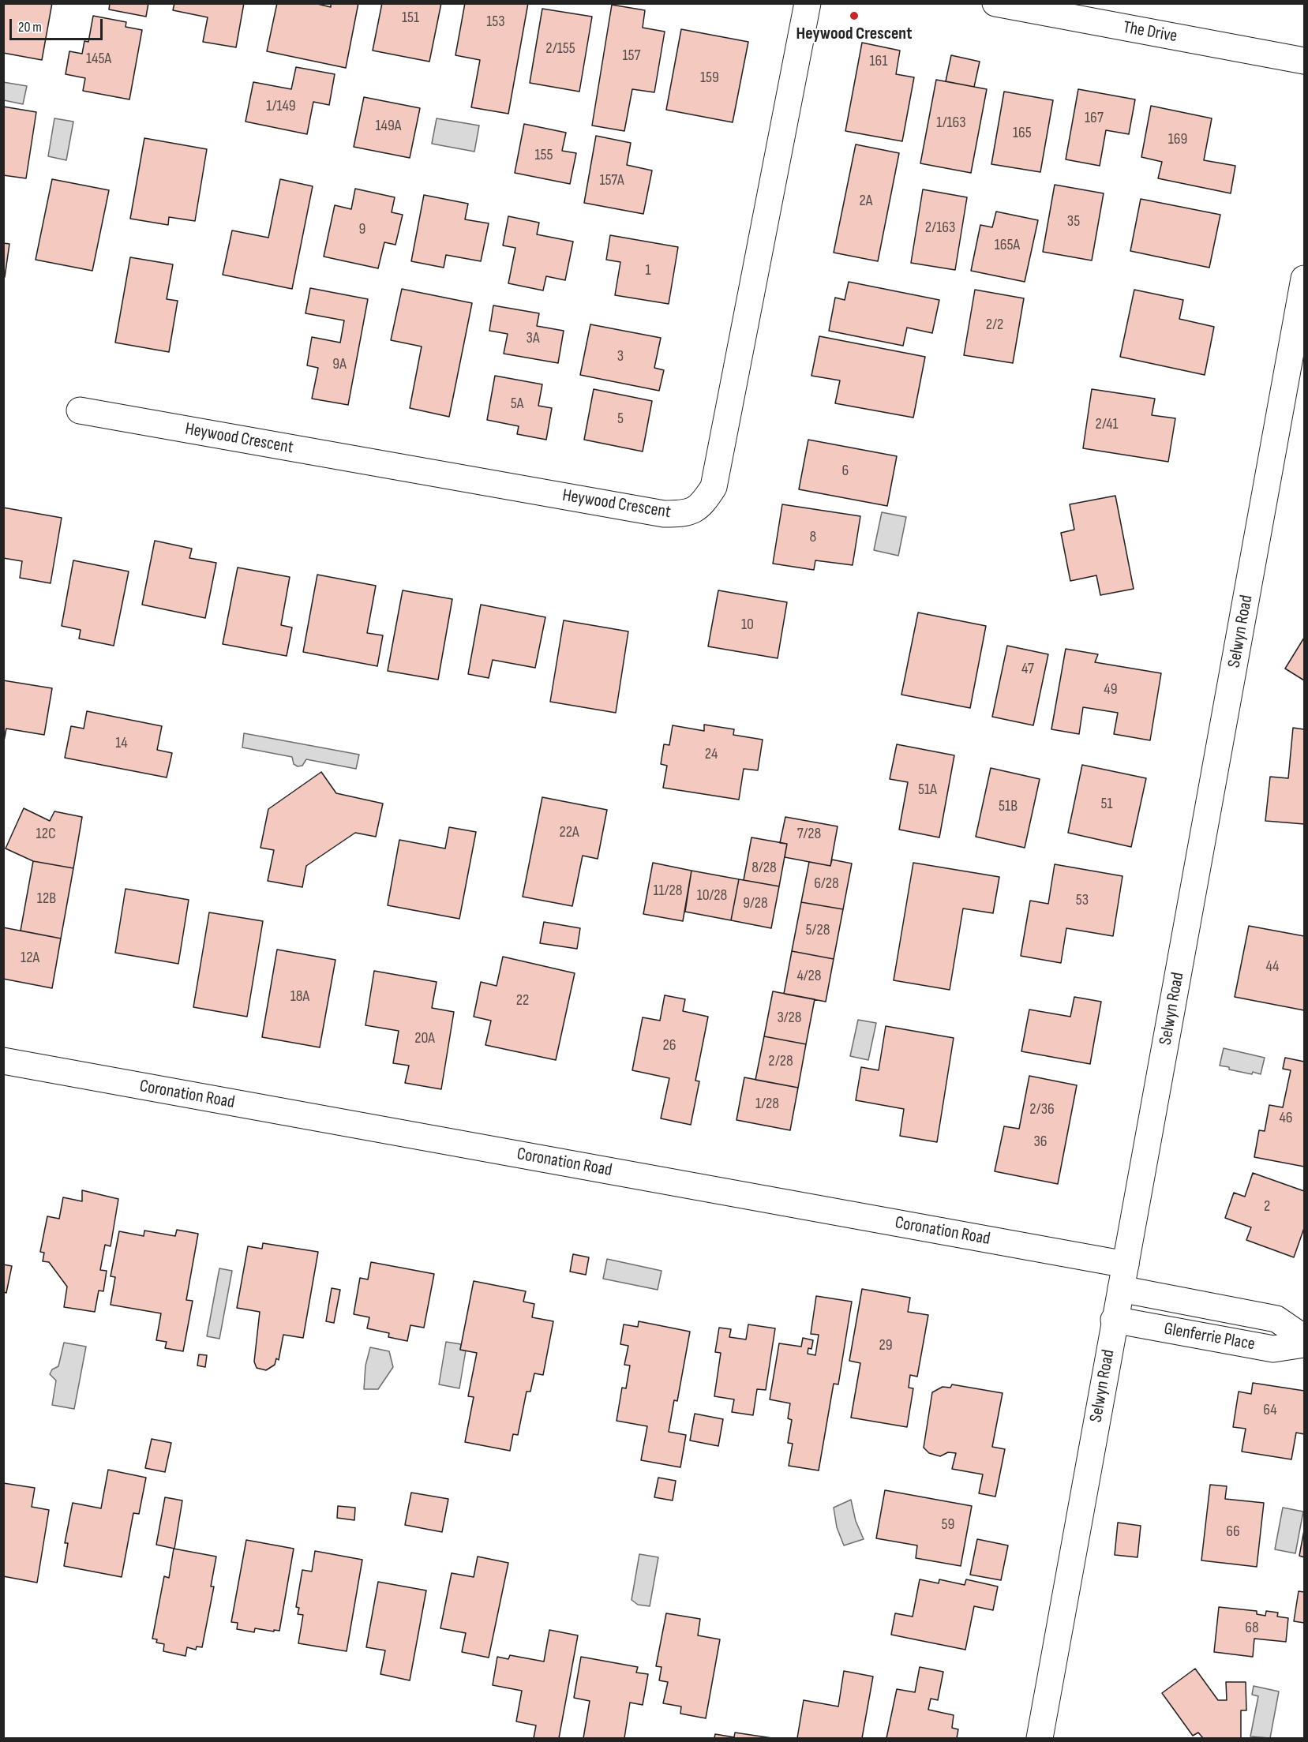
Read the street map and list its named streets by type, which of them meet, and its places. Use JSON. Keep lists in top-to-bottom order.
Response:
{
  "streets": {
    "street": [
      "The Drive",
      "Heywood Crescent",
      "Selwyn Road",
      "Coronation Road",
      "Glenferrie Place"
    ]
  },
  "crossings": [
    ["Selwyn Road", "Coronation Road"],
    ["Selwyn Road", "Glenferrie Place"]
  ],
  "places": ["Heywood Crescent"],
  "house_numbers": [
    "151",
    "153",
    "2/155",
    "157",
    "145A",
    "161",
    "159",
    "1/149",
    "167",
    "1/163",
    "149A",
    "165",
    "169",
    "155",
    "157A",
    "2A",
    "35",
    "2/163",
    "9",
    "165A",
    "1",
    "2/2",
    "3A",
    "3",
    "9A",
    "5A",
    "5",
    "2/41",
    "6",
    "8",
    "10",
    "47",
    "49",
    "14",
    "24",
    "51A",
    "51",
    "51B",
    "22A",
    "12C",
    "7/28",
    "8/28",
    "6/28",
    "11/28",
    "10/28",
    "12B",
    "53",
    "9/28",
    "5/28",
    "12A",
    "44",
    "4/28",
    "18A",
    "22",
    "3/28",
    "20A",
    "26",
    "2/28",
    "1/28",
    "2/36",
    "46",
    "36",
    "2",
    "29",
    "64",
    "59",
    "66",
    "68"
  ],
  "scale_bar": "20 m"
}
